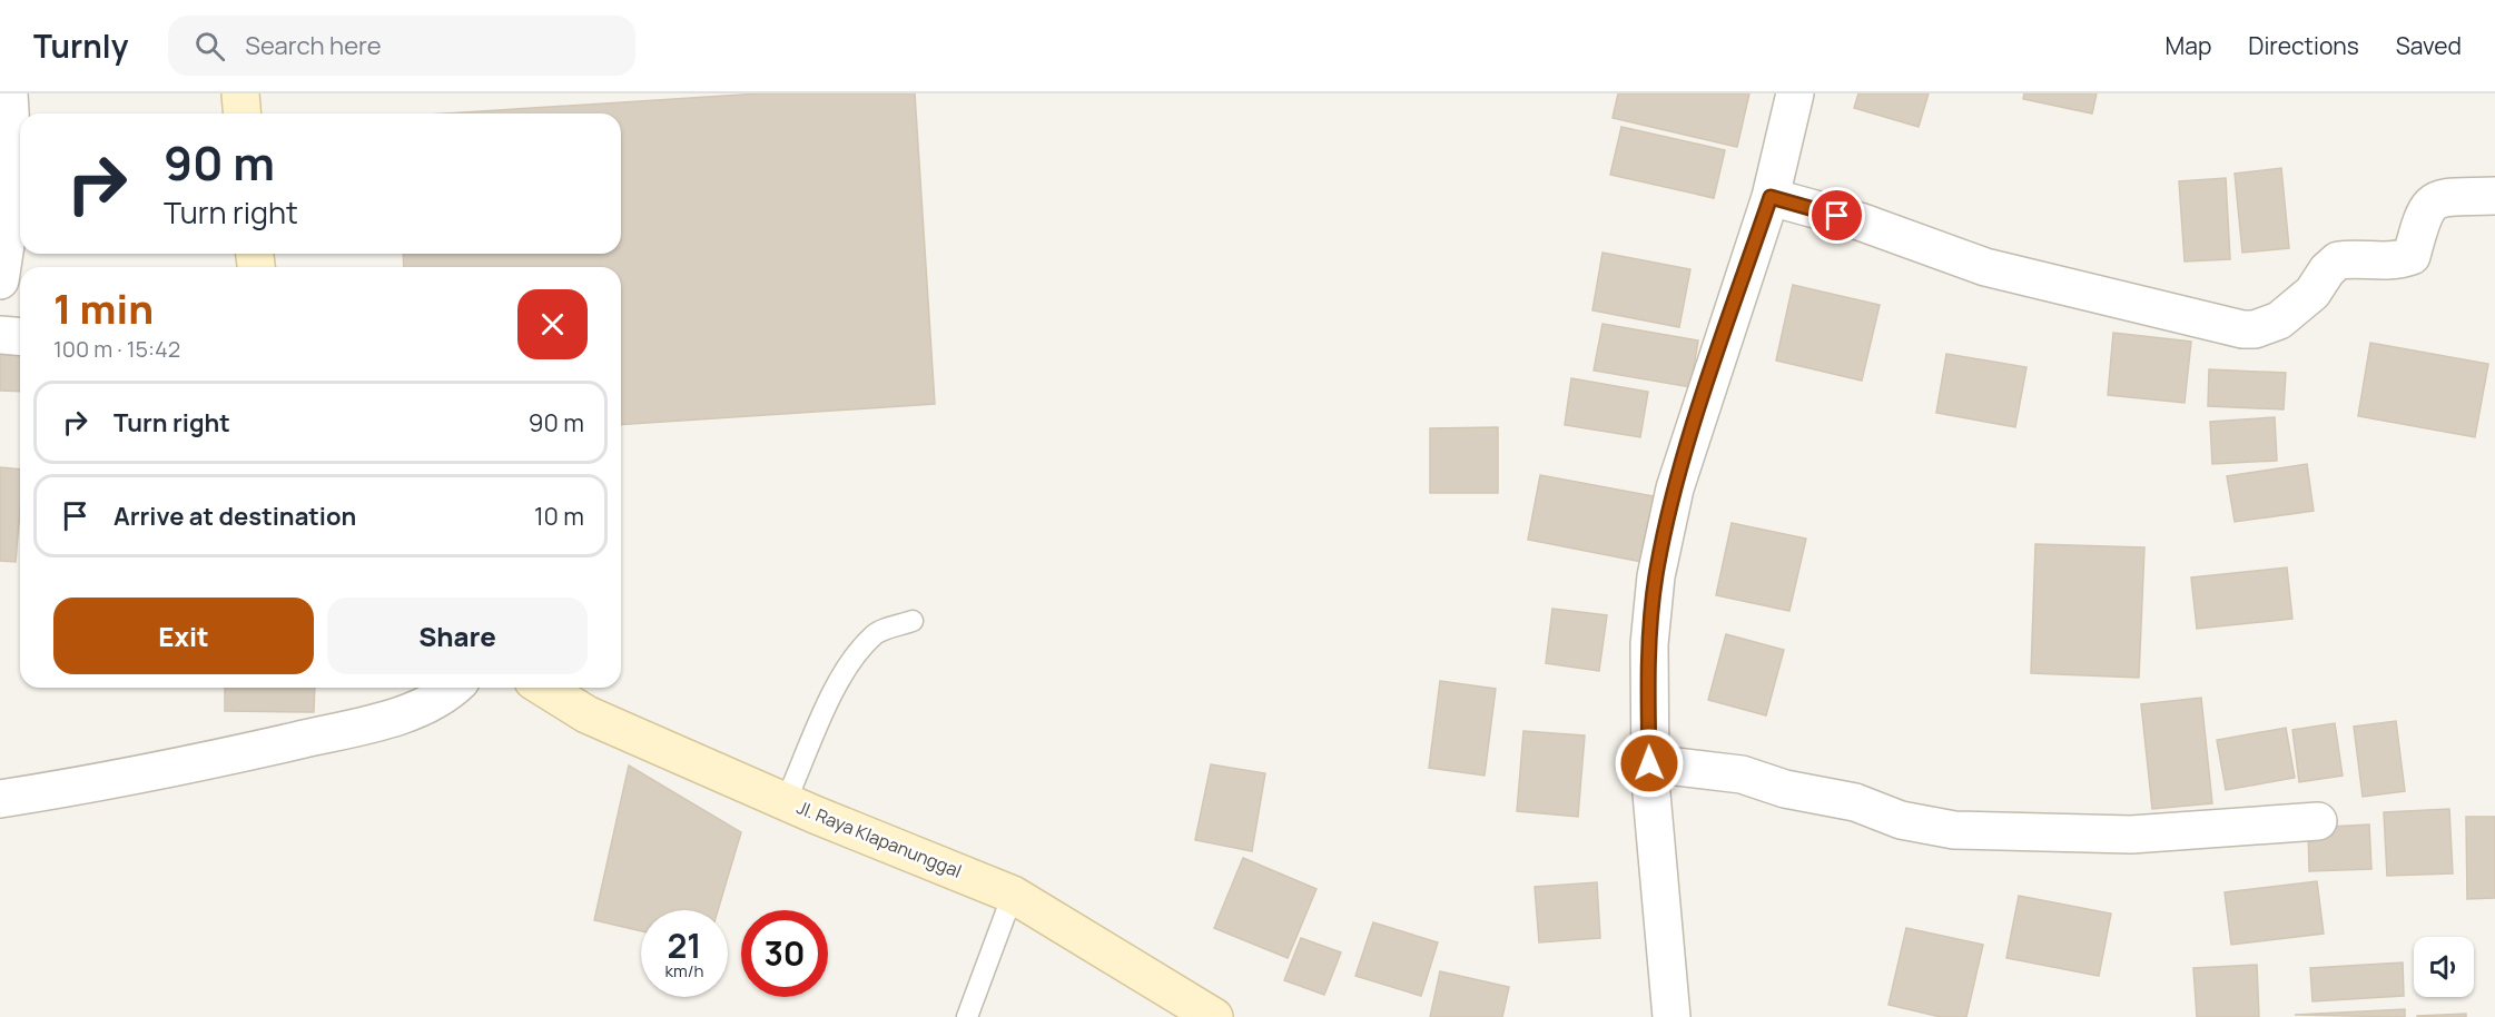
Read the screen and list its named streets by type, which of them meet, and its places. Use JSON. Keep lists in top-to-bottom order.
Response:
{
  "streets": {
    "street": ["Jl. Raya Klapanunggal"]
  },
  "page": {
    "header": "Turnly",
    "search": "Search here",
    "nav": ["Map", "Directions", "Saved"],
    "turn": ["90 m", "Turn right"],
    "heading": ["1 min", "100 m · 15:42"],
    "list": [
      {
        "name": "Turn right",
        "value": "90 m"
      },
      {
        "name": "Arrive at destination",
        "value": "10 m"
      }
    ],
    "buttons": ["Exit", "Share"],
    "speed": "21 km/h",
    "limit": "30"
  }
}
